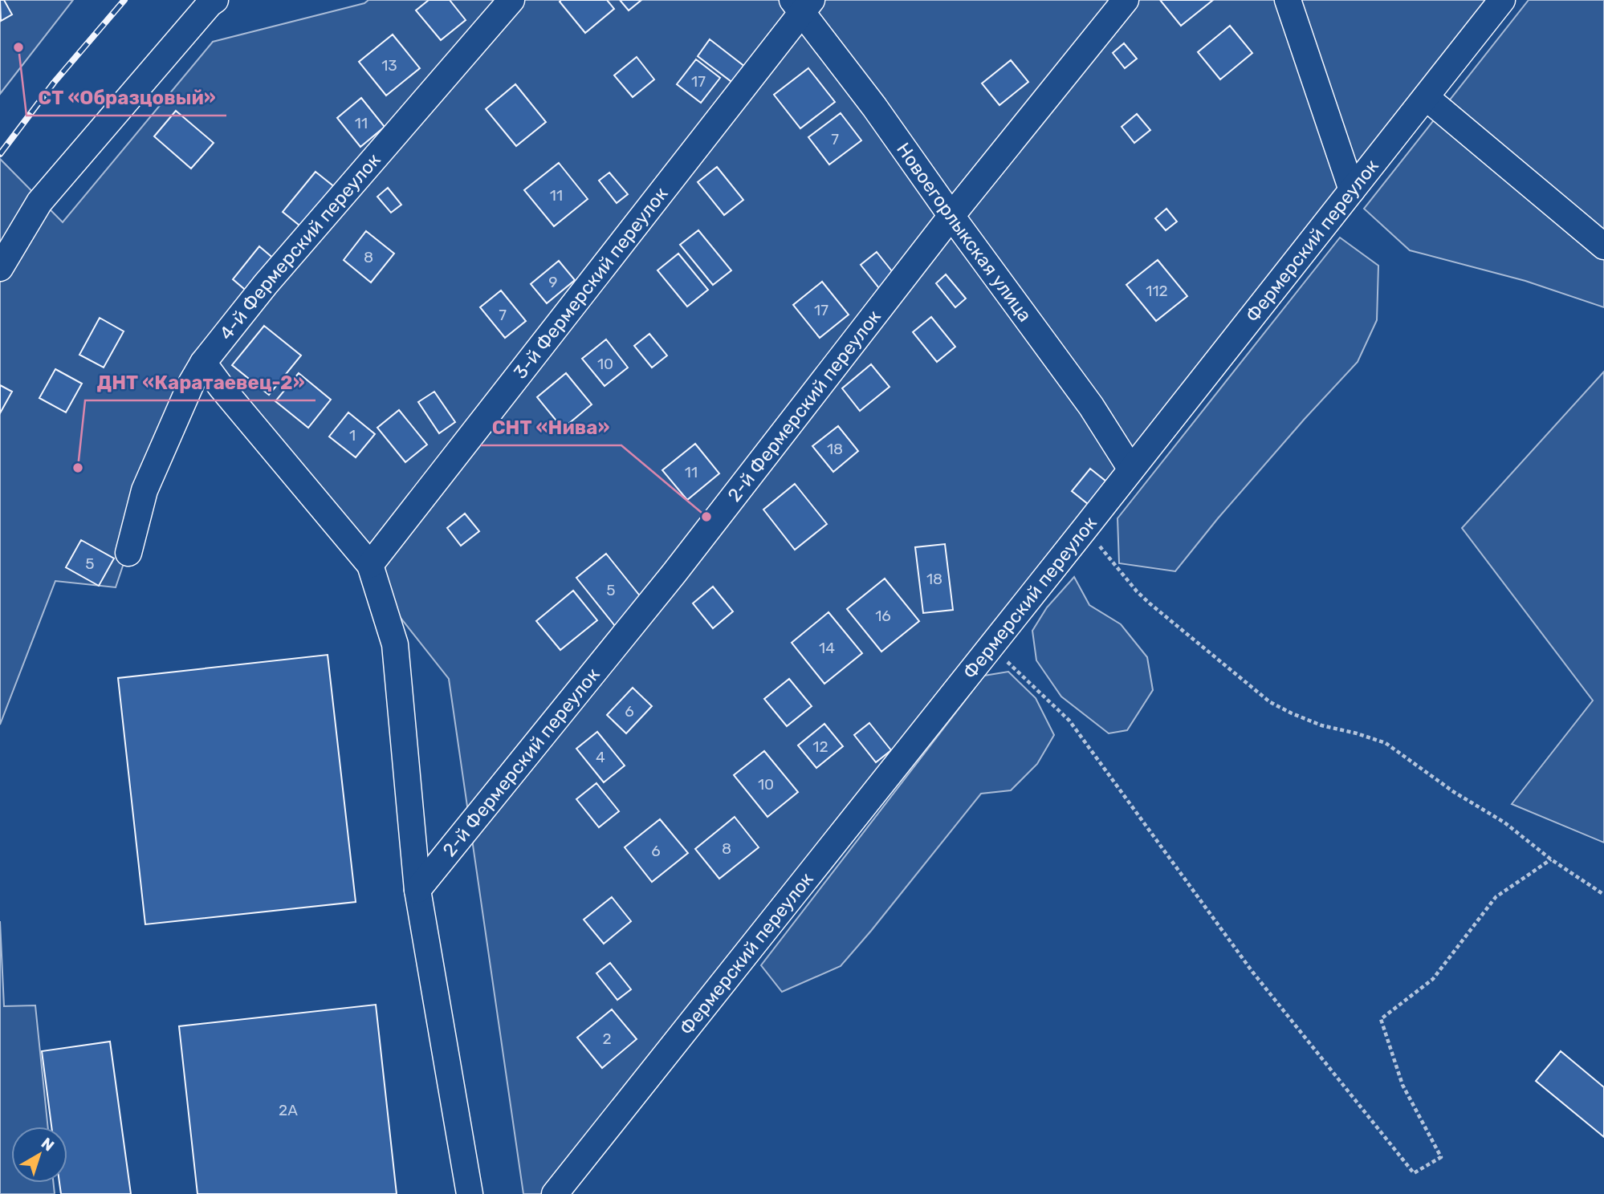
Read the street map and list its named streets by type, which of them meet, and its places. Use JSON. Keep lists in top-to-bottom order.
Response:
{
  "streets": {
    "street": [
      "Новоегорлыкская улица",
      "Фермерский переулок",
      "4-й Фермерский переулок",
      "3-й Фермерский переулок",
      "2-й Фермерский переулок"
    ]
  },
  "crossings": [
    ["Новоегорлыкская улица", "Фермерский переулок"],
    ["Новоегорлыкская улица", "3-й Фермерский переулок"],
    ["Новоегорлыкская улица", "2-й Фермерский переулок"]
  ],
  "places": ["СТ «Образцовый»", "ДНТ «Каратаевец-2»", "СНТ «Нива»"],
  "house_numbers": [
    "13",
    "17",
    "11",
    "7",
    "11",
    "8",
    "9",
    "112",
    "17",
    "7",
    "10",
    "1",
    "18",
    "11",
    "5",
    "18",
    "5",
    "16",
    "14",
    "6",
    "12",
    "4",
    "10",
    "8",
    "6",
    "2",
    "2А"
  ],
  "north": "top right"
}
